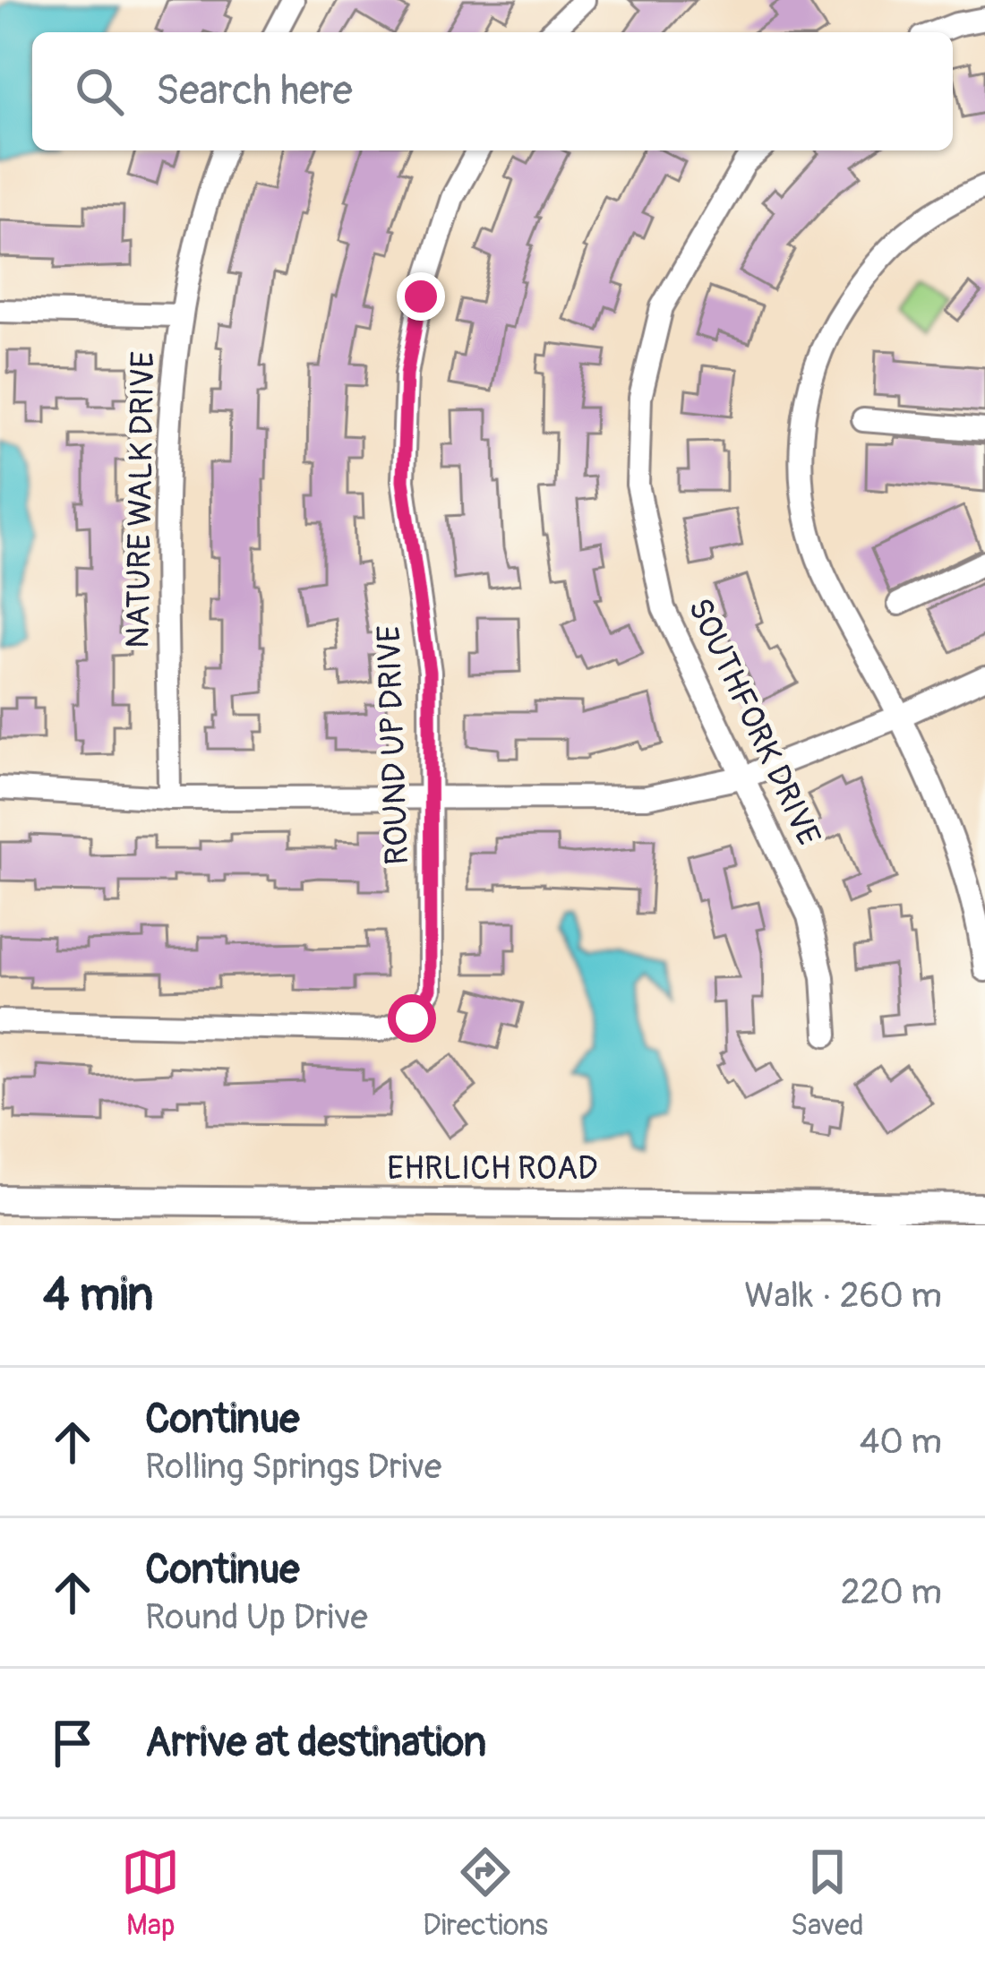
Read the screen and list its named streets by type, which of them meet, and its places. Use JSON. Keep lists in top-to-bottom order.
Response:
{
  "streets": {
    "main road": ["EHRLICH ROAD"],
    "street": ["NATURE WALK DRIVE", "SOUTHFORK DRIVE", "ROUND UP DRIVE"]
  },
  "page": {
    "search": "Search here",
    "heading": ["4 min", "Walk · 260 m"],
    "list": [
      ["Continue", "Rolling Springs Drive", "40 m"],
      ["Continue", "Round Up Drive", "220 m"],
      "Arrive at destination"
    ],
    "nav": ["Map", "Directions", "Saved"]
  }
}
